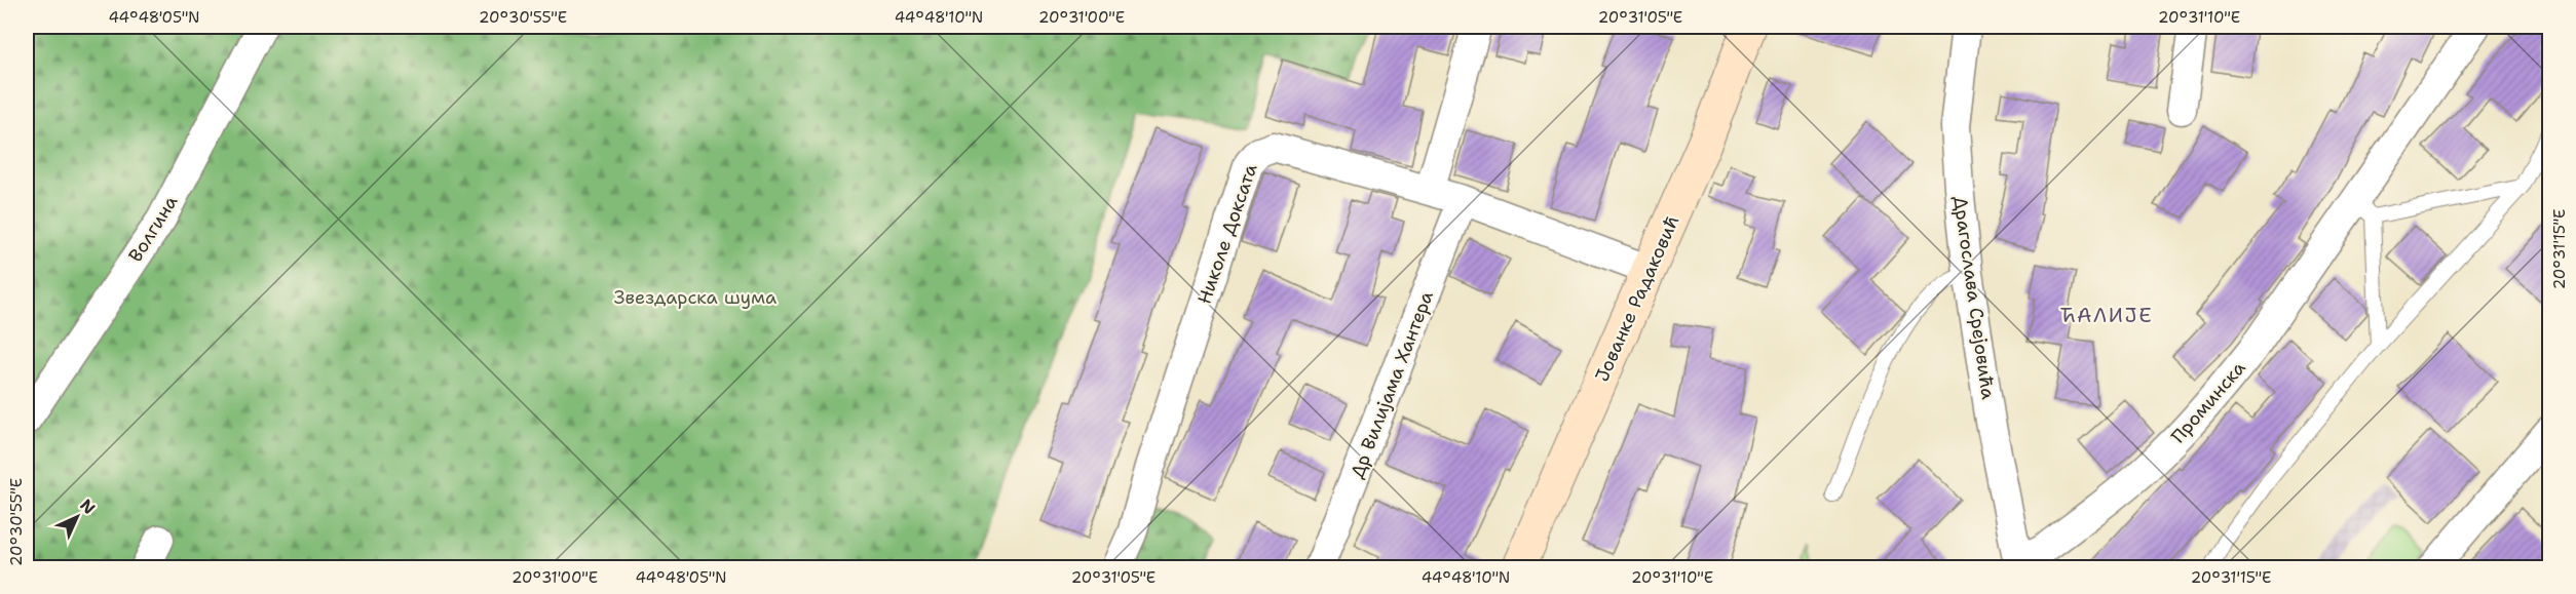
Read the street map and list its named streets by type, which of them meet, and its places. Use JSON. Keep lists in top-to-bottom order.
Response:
{
  "streets": {
    "main road": ["Јованке Радаковић"],
    "street": [
      "Волгина",
      "Николе Доксата",
      "Драгослава Срејовића",
      "Др Вилијама Хантера",
      "Проминска"
    ]
  },
  "crossings": [
    ["Николе Доксата", "Јованке Радаковић"],
    ["Николе Доксата", "Др Вилијама Хантера"],
    ["Драгослава Срејовића", "Проминска"]
  ],
  "districts": ["ЋАЛИЈЕ"],
  "parks": ["Звездарска шума"],
  "north": "top right",
  "coordinates": [
    "44°48'05\"N",
    "20°30'55\"E",
    "44°48'10\"N",
    "20°31'00\"E",
    "20°31'05\"E",
    "20°31'10\"E",
    "20°31'15\"E"
  ]
}
